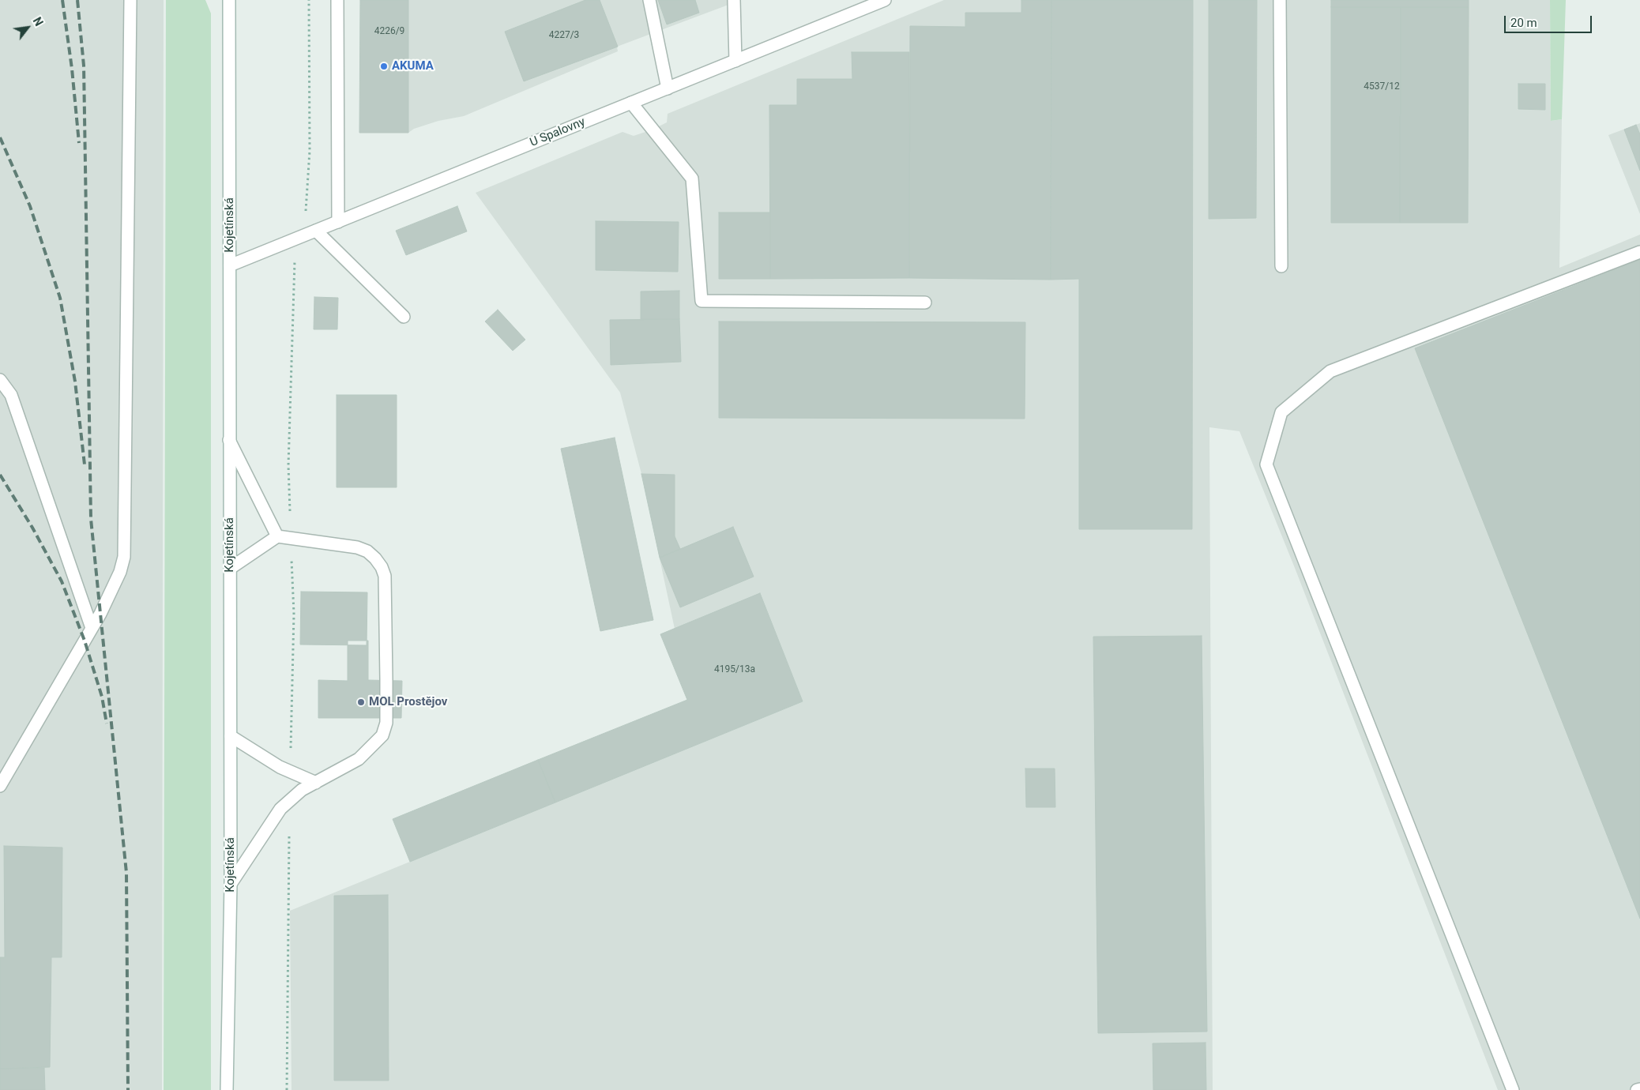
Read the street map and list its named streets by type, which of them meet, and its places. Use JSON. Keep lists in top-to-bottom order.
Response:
{
  "streets": {
    "main road": ["U Spalovny", "Kojetínská"]
  },
  "crossings": [
    ["U Spalovny", "Kojetínská"]
  ],
  "places": ["AKUMA", "MOL Prostějov"],
  "house_numbers": [
    "4226/9",
    "4227/3",
    "4537/12",
    "4195/13a"
  ],
  "scale_bar": "20 m",
  "north": "top right"
}
